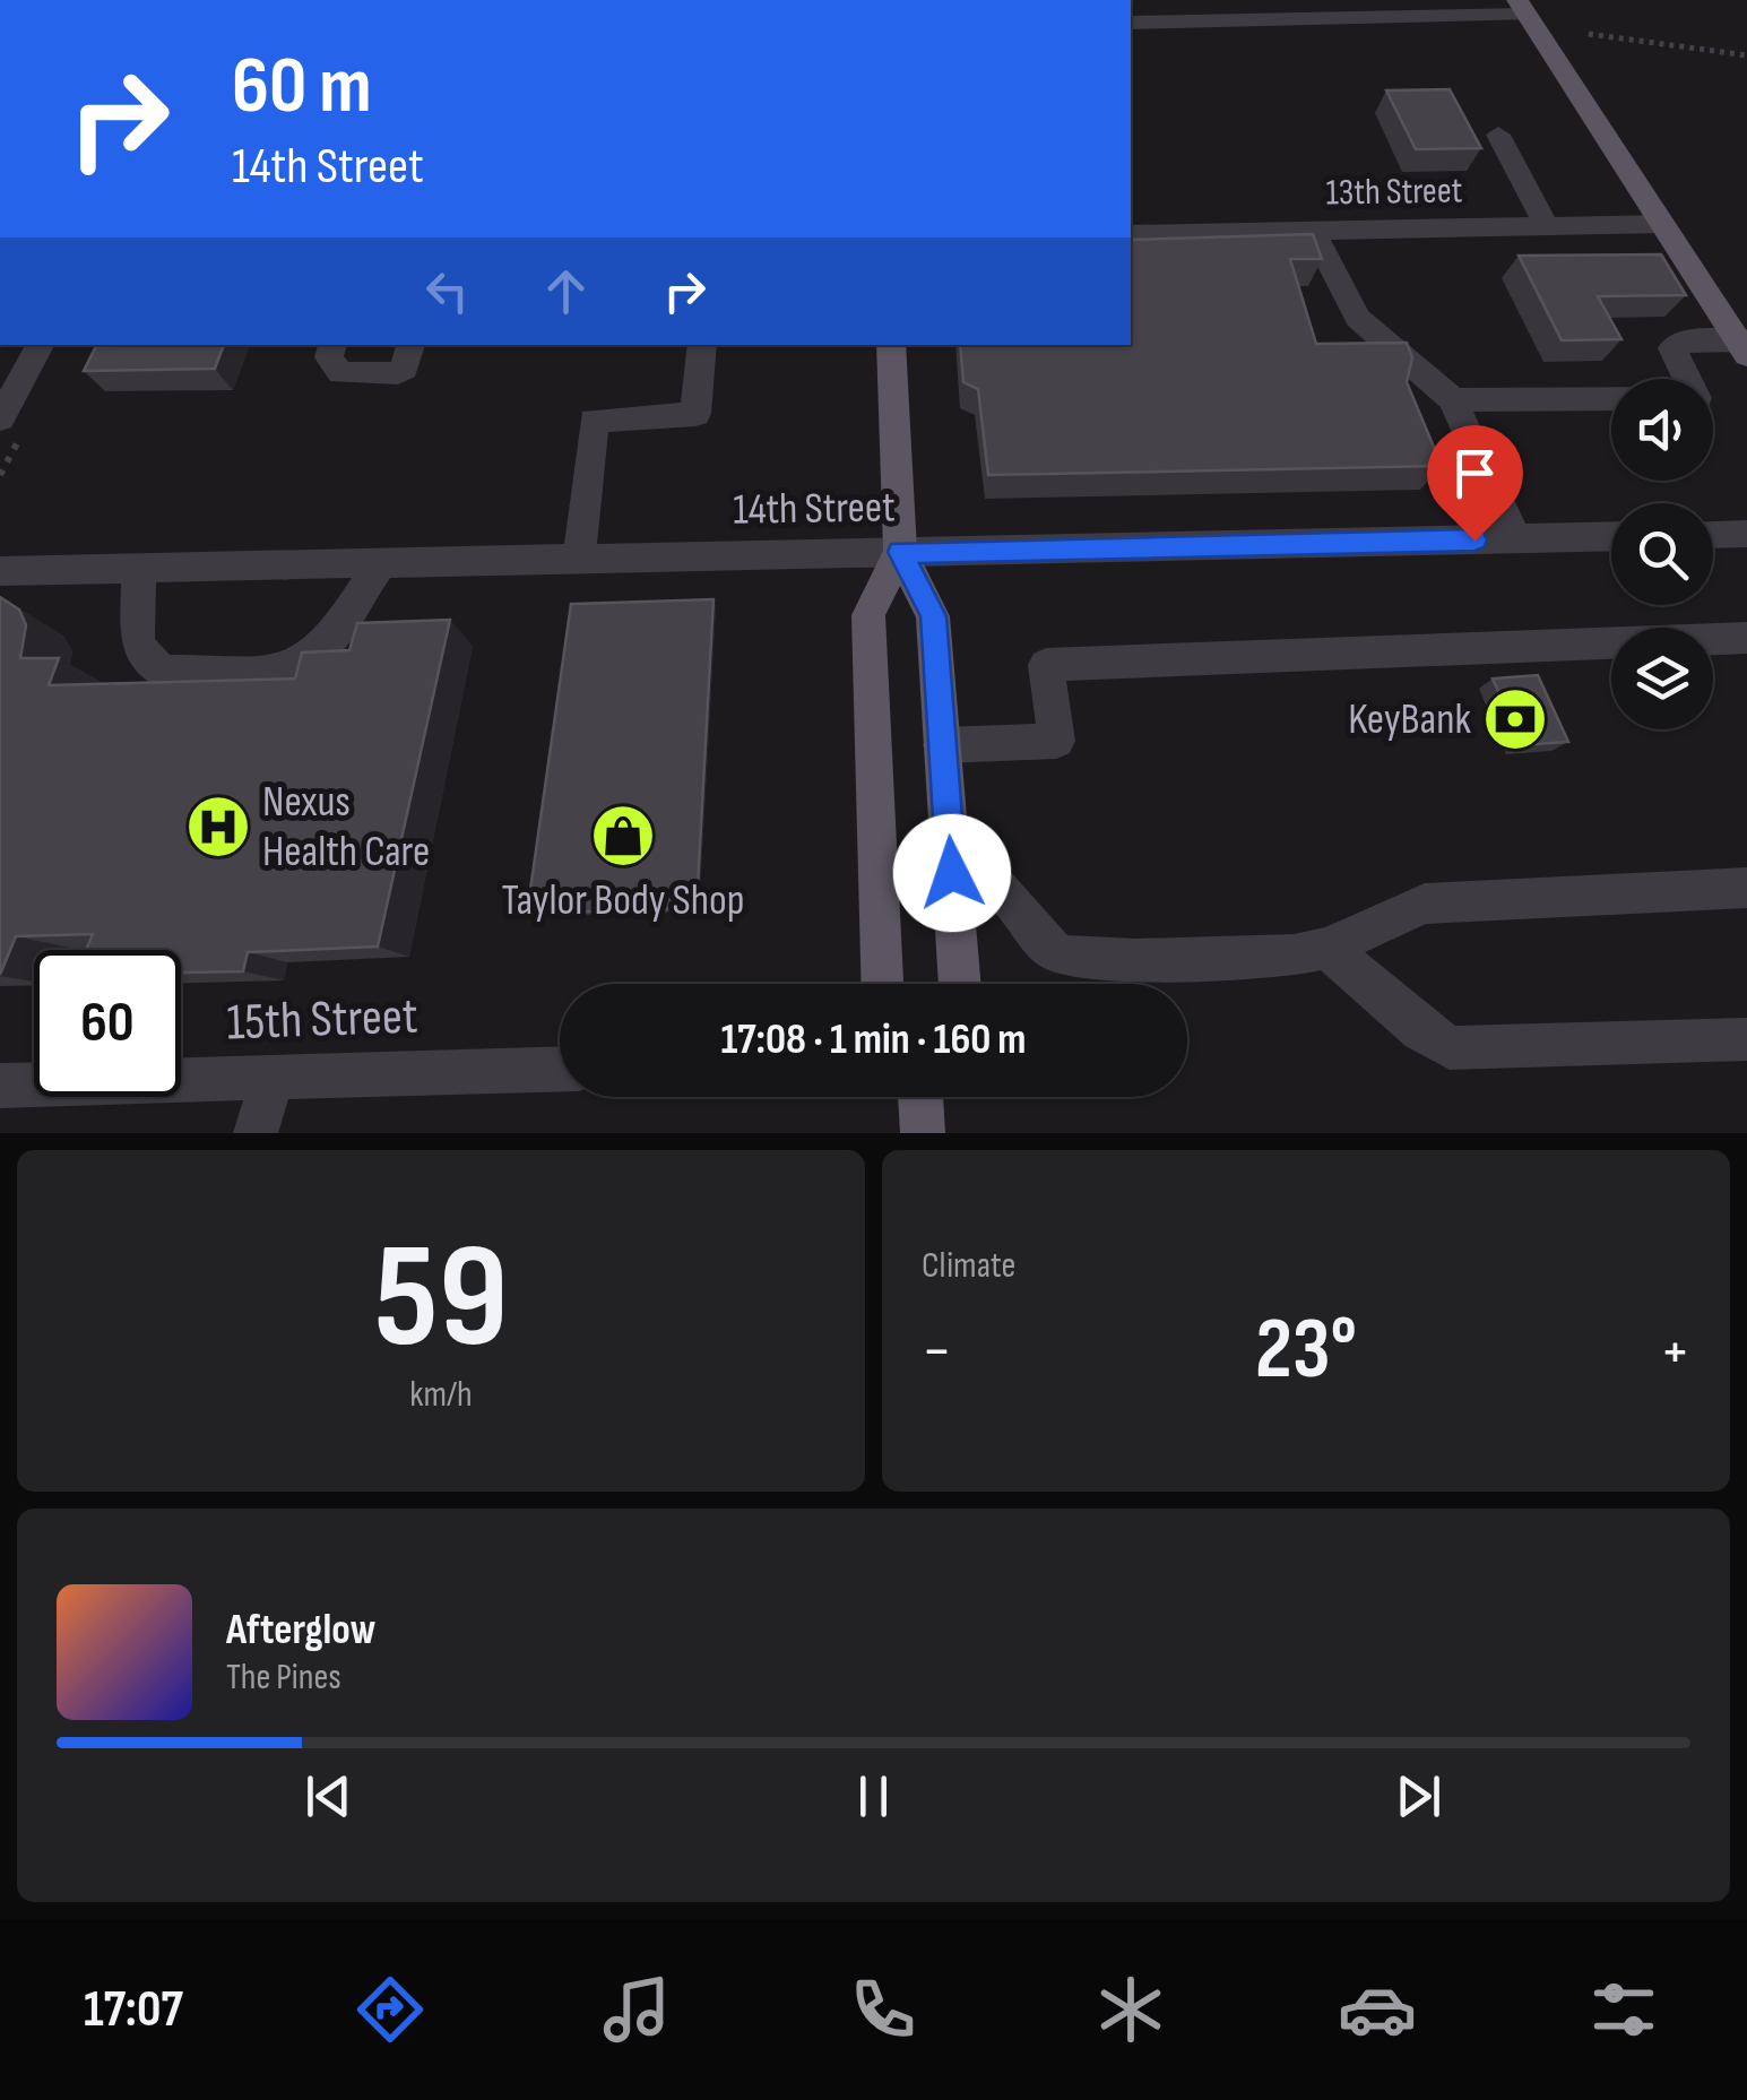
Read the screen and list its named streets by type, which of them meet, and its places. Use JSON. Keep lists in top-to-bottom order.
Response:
{
  "streets": {
    "street": ["13th Street", "14th Street", "15th Street"]
  },
  "places": {
    "bank": ["KeyBank"],
    "hospital": ["Nexus Health Care"],
    "shop": ["Taylor Body Shop"]
  },
  "page": {
    "turn": ["60 m", "14th Street"],
    "limit": "60",
    "trip": "17:08 · 1 min · 160 m",
    "tile": [
      ["59", "km/h"],
      "Climate"
    ],
    "heat": ["−", "23°", "+"],
    "song": ["Afterglow", "The Pines"],
    "tabs": "17:07"
  }
}
